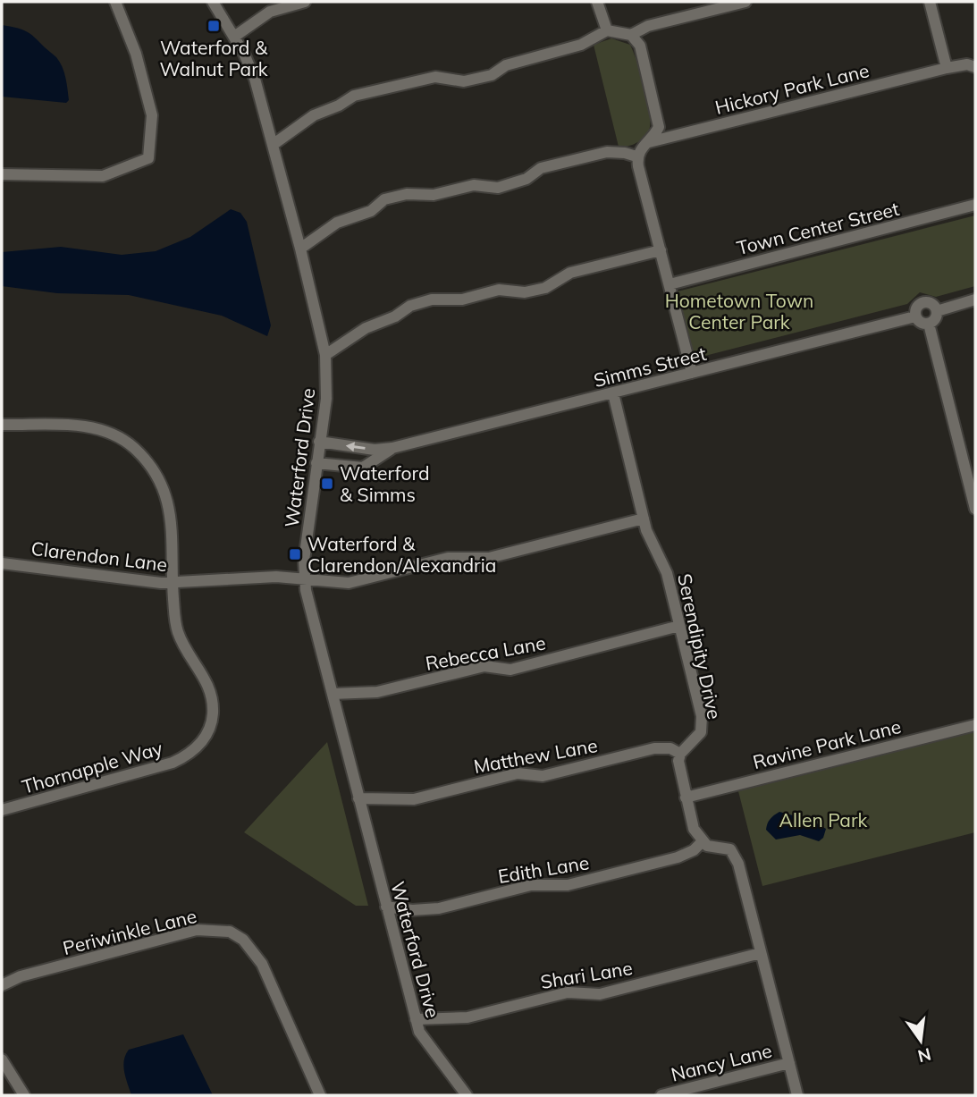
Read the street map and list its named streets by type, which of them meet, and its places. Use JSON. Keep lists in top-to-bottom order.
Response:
{
  "streets": {
    "street": [
      "Hickory Park Lane",
      "Town Center Street",
      "Simms Street",
      "Waterford Drive",
      "Clarendon Lane",
      "Serendipity Drive",
      "Rebecca Lane",
      "Ravine Park Lane",
      "Matthew Lane",
      "Thornapple Way",
      "Edith Lane",
      "Periwinkle Lane",
      "Shari Lane",
      "Nancy Lane"
    ]
  },
  "crossings": [
    ["Simms Street", "Waterford Drive"],
    ["Simms Street", "Serendipity Drive"],
    ["Waterford Drive", "Clarendon Lane"],
    ["Waterford Drive", "Rebecca Lane"],
    ["Waterford Drive", "Matthew Lane"],
    ["Waterford Drive", "Edith Lane"],
    ["Waterford Drive", "Shari Lane"],
    ["Clarendon Lane", "Serendipity Drive"],
    ["Clarendon Lane", "Thornapple Way"],
    ["Serendipity Drive", "Rebecca Lane"],
    ["Serendipity Drive", "Matthew Lane"]
  ],
  "parks": ["Hometown Town Center Park", "Allen Park"],
  "places": {
    "transit": ["Waterford & Walnut Park", "Waterford & Simms", "Waterford & Clarendon/Alexandria"]
  },
  "north": "bottom"
}
